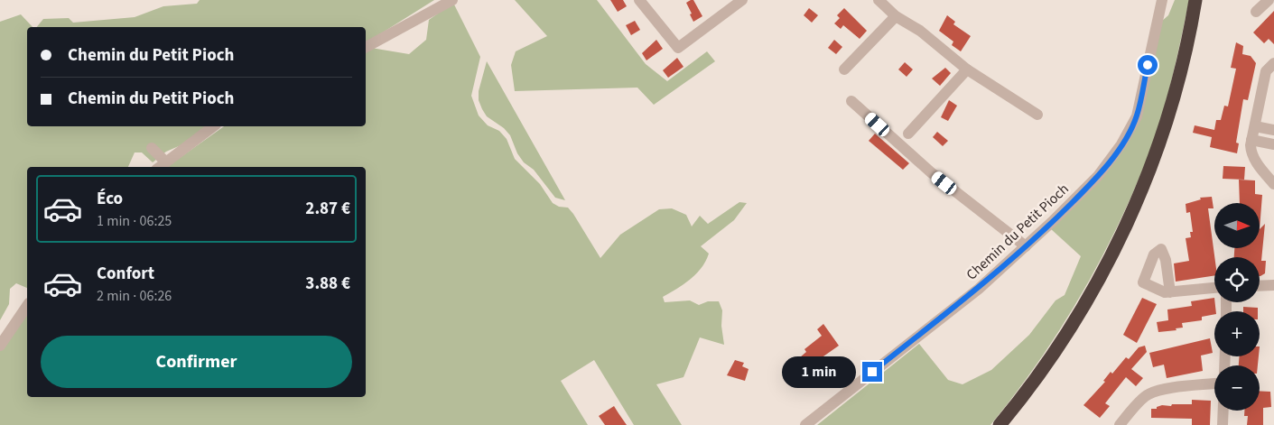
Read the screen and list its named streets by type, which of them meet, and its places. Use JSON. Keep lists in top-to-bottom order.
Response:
{
  "streets": {
    "street": ["Chemin du Petit Pioch"]
  },
  "north": "right",
  "page": {
    "banner": ["Chemin du Petit Pioch", "Chemin du Petit Pioch"],
    "list": [
      {
        "name": "Éco",
        "note": "1 min · 06:25",
        "value": "2.87 €"
      },
      {
        "name": "Confort",
        "note": "2 min · 06:26",
        "value": "3.88 €"
      }
    ],
    "map_buttons": ["+", "−"],
    "buttons": "Confirmer",
    "bubble": "1 min"
  }
}
